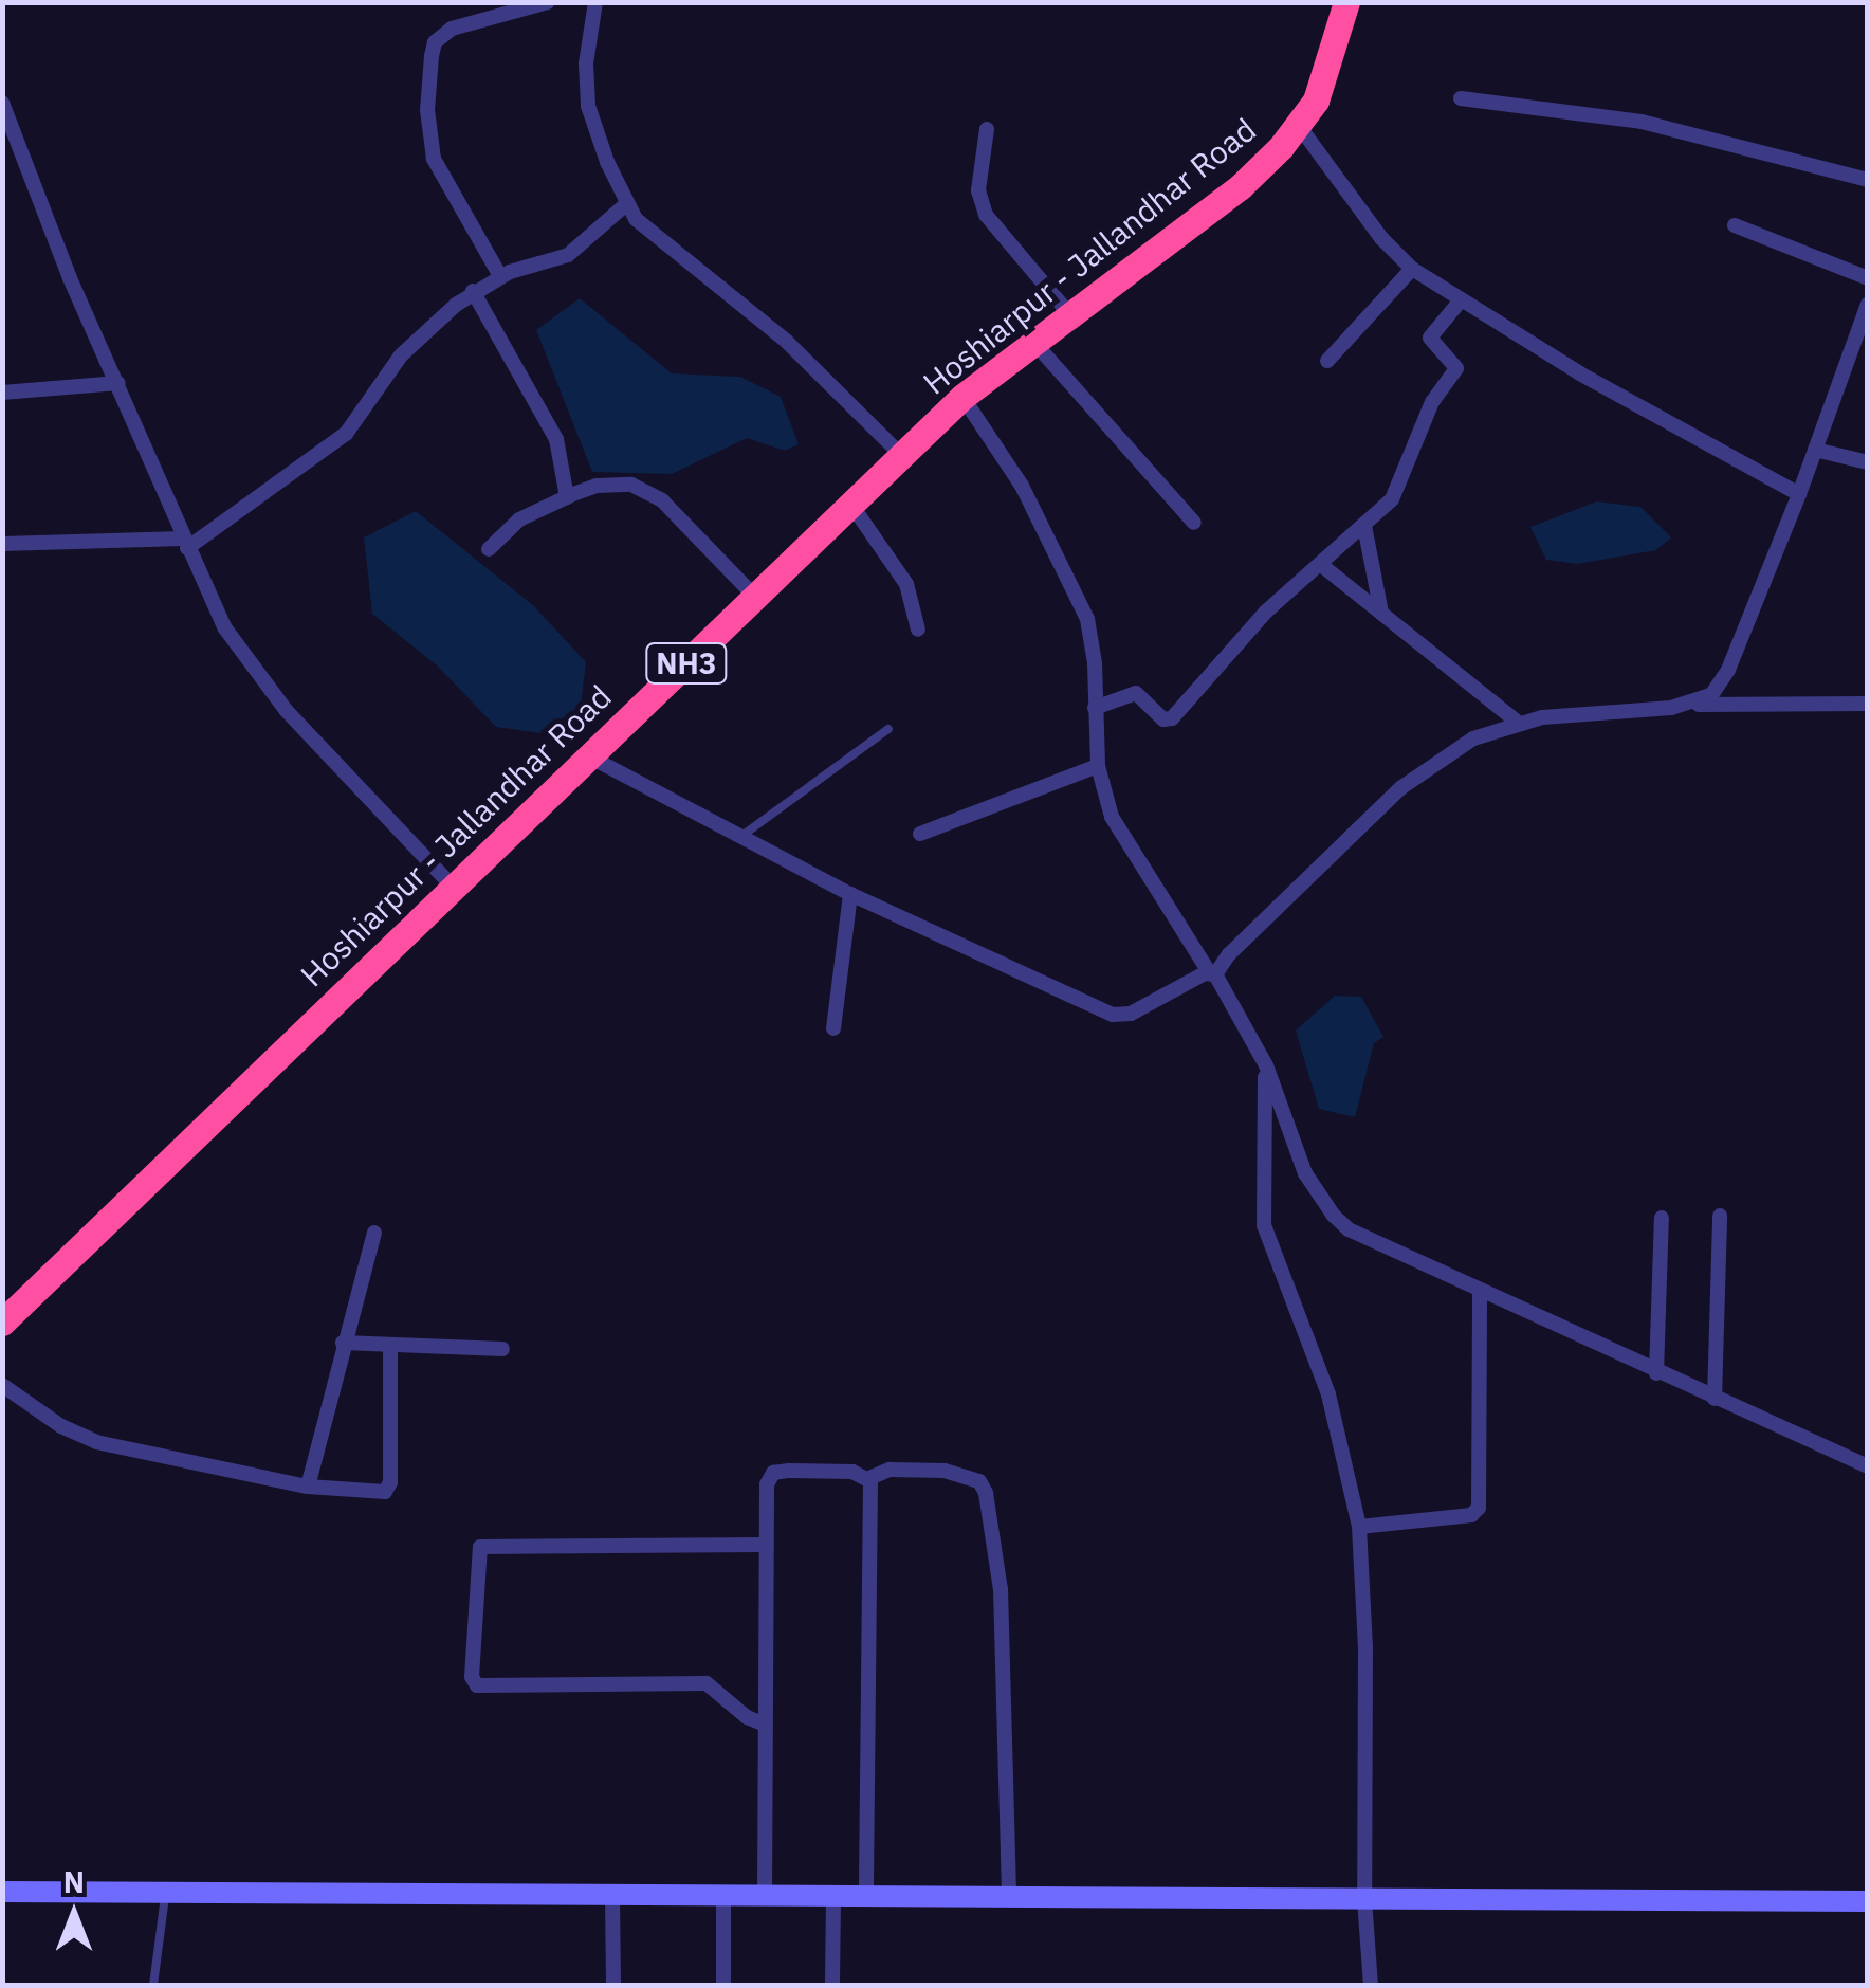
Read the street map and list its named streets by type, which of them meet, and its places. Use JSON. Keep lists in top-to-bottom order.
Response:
{
  "streets": {
    "highway": ["Hoshiarpur - Jallandhar Road", "NH3"]
  },
  "north": "top"
}
